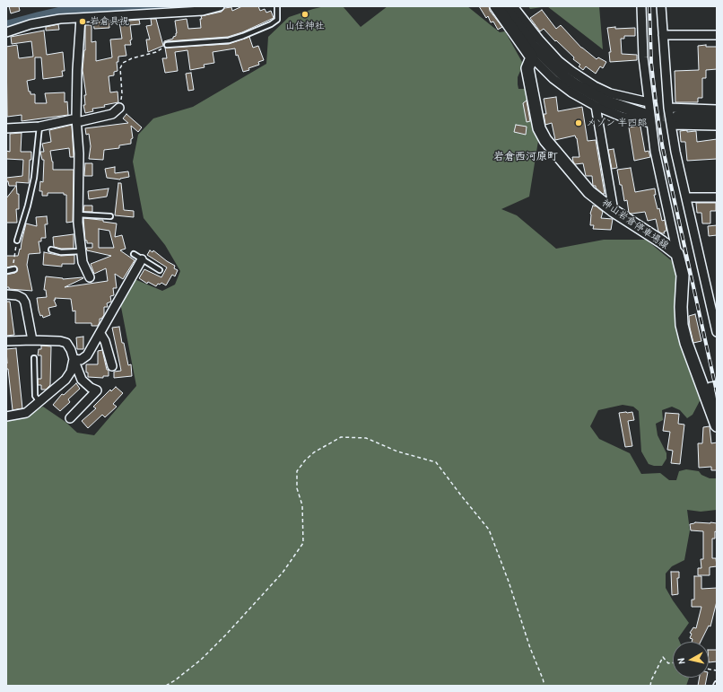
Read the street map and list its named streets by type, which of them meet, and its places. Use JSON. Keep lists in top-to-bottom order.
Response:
{
  "streets": {
    "main road": ["神山岩倉停車場線"]
  },
  "districts": ["岩倉西河原町"],
  "places": ["山住神社", "岩倉具視", "メゾン 半四郎"],
  "north": "left"
}
